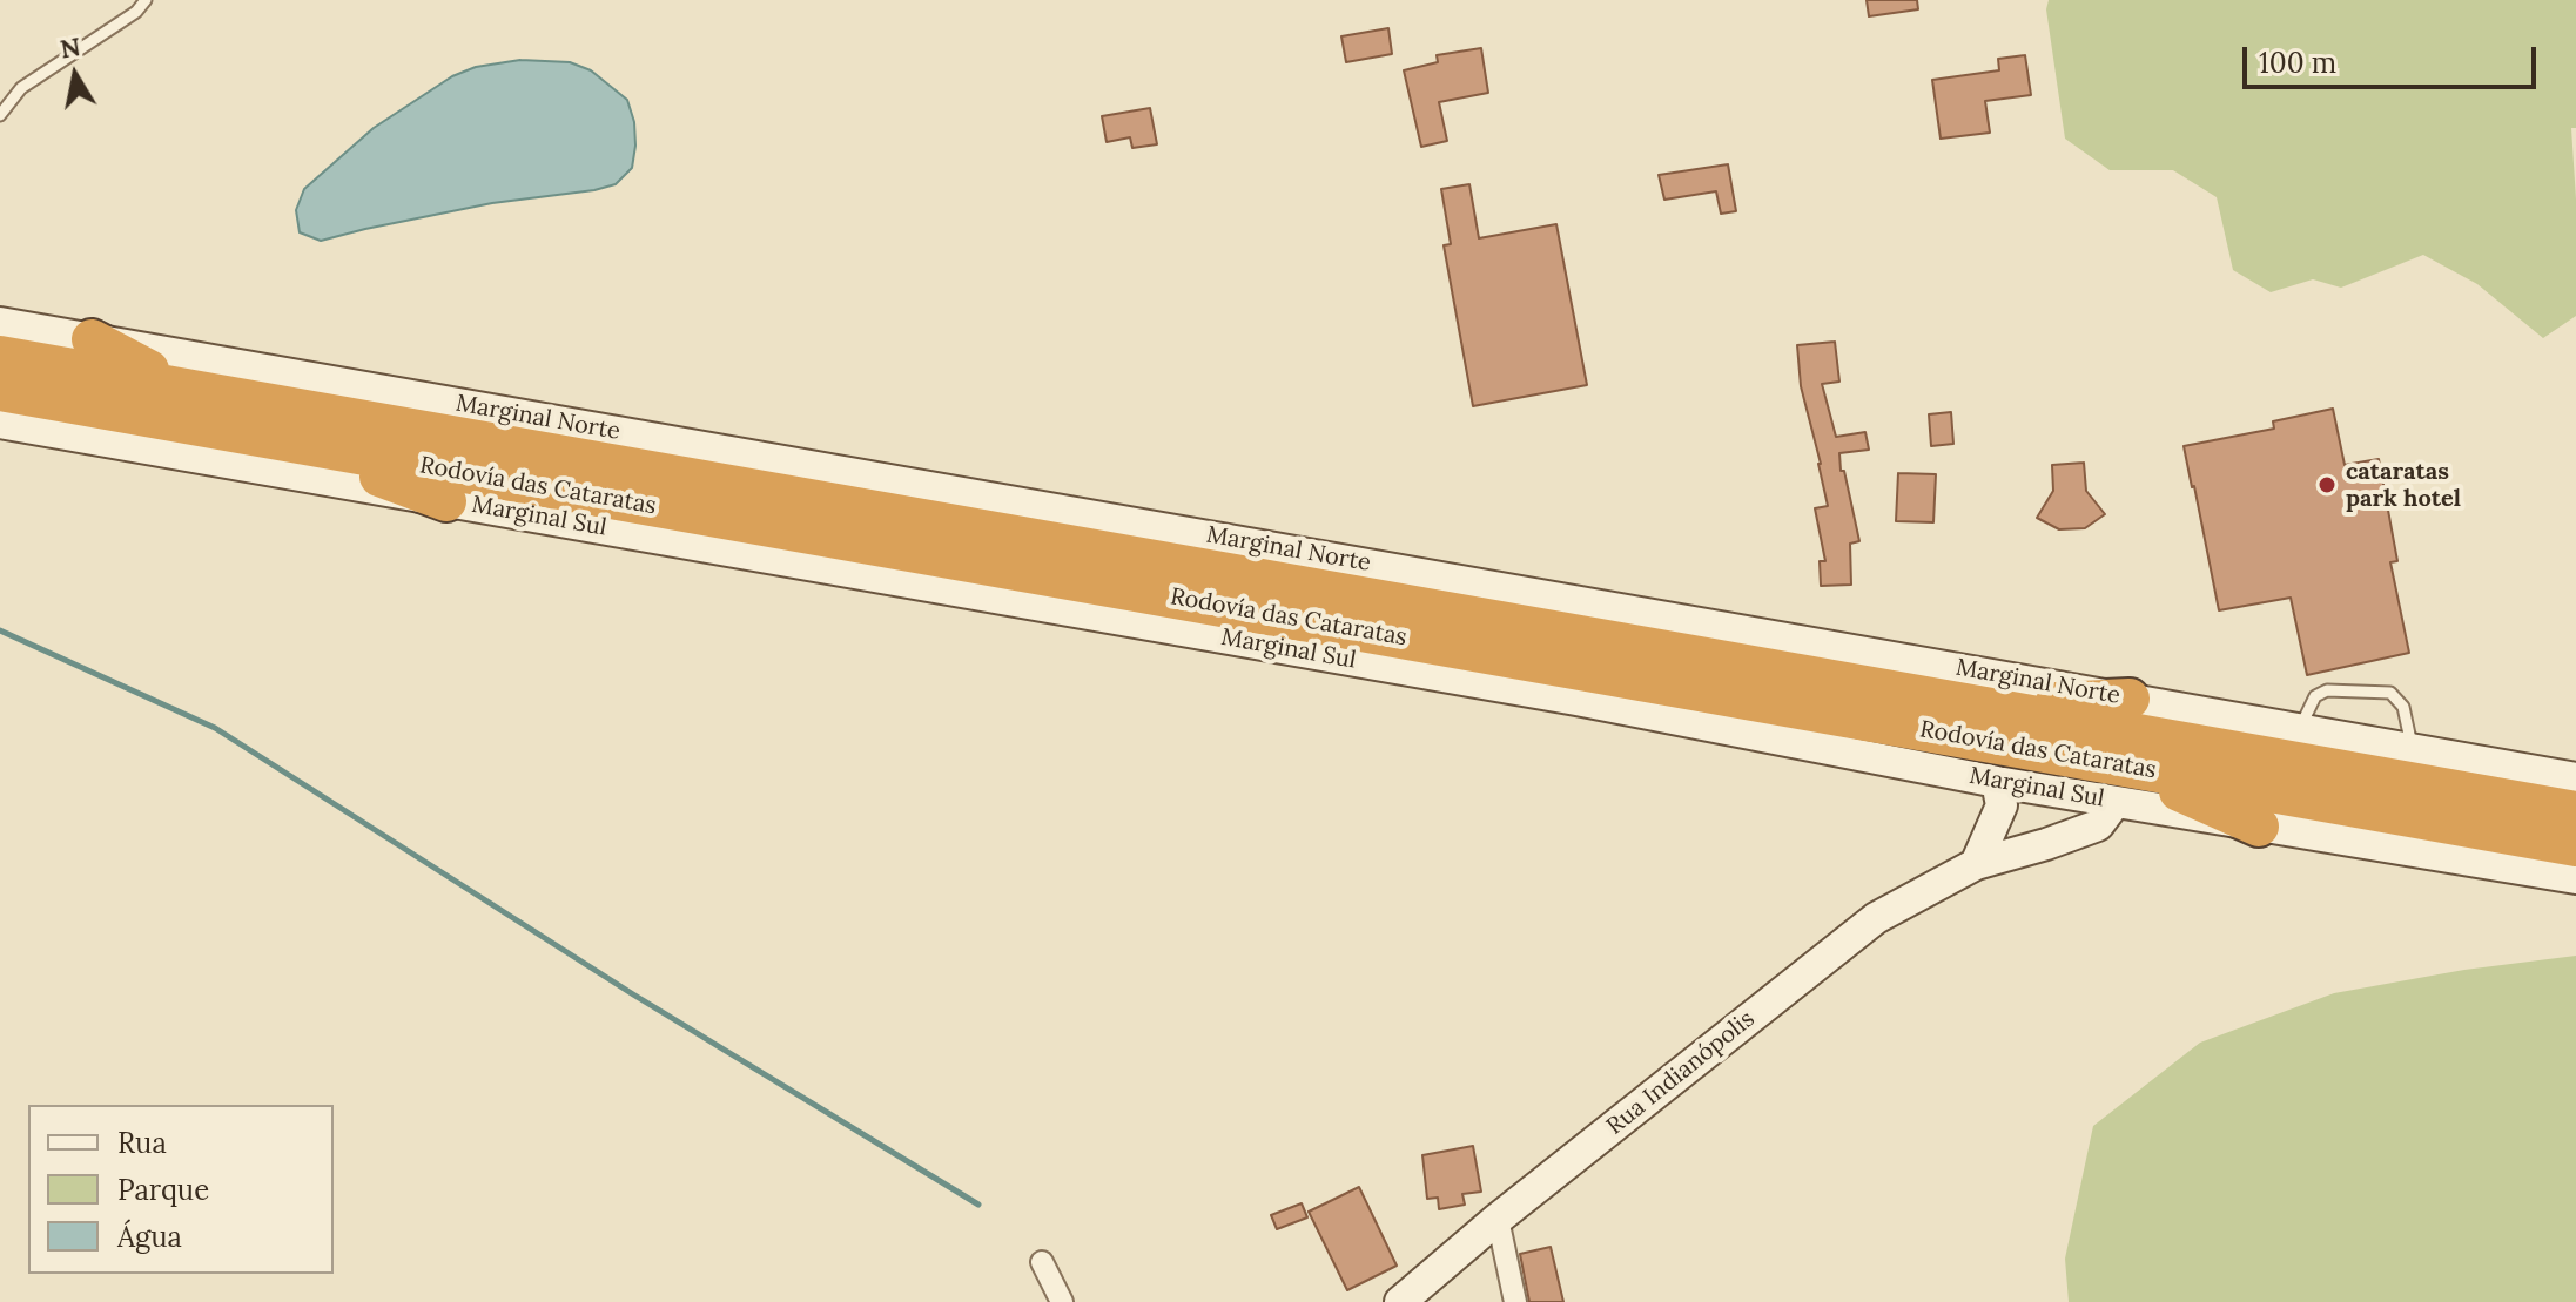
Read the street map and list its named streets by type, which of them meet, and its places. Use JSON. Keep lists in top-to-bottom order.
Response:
{
  "streets": {
    "highway": ["Rodovía das Cataratas"],
    "street": ["Marginal Norte", "Marginal Sul", "Rua Indianópolis"]
  },
  "crossings": [
    ["Rodovía das Cataratas", "Marginal Sul"],
    ["Rodovía das Cataratas", "Rua Indianópolis"],
    ["Marginal Sul", "Rua Indianópolis"]
  ],
  "places": ["cataratas park hotel"],
  "legend": ["Rua", "Parque", "Água"],
  "scale_bar": "100 m",
  "north": "top"
}
